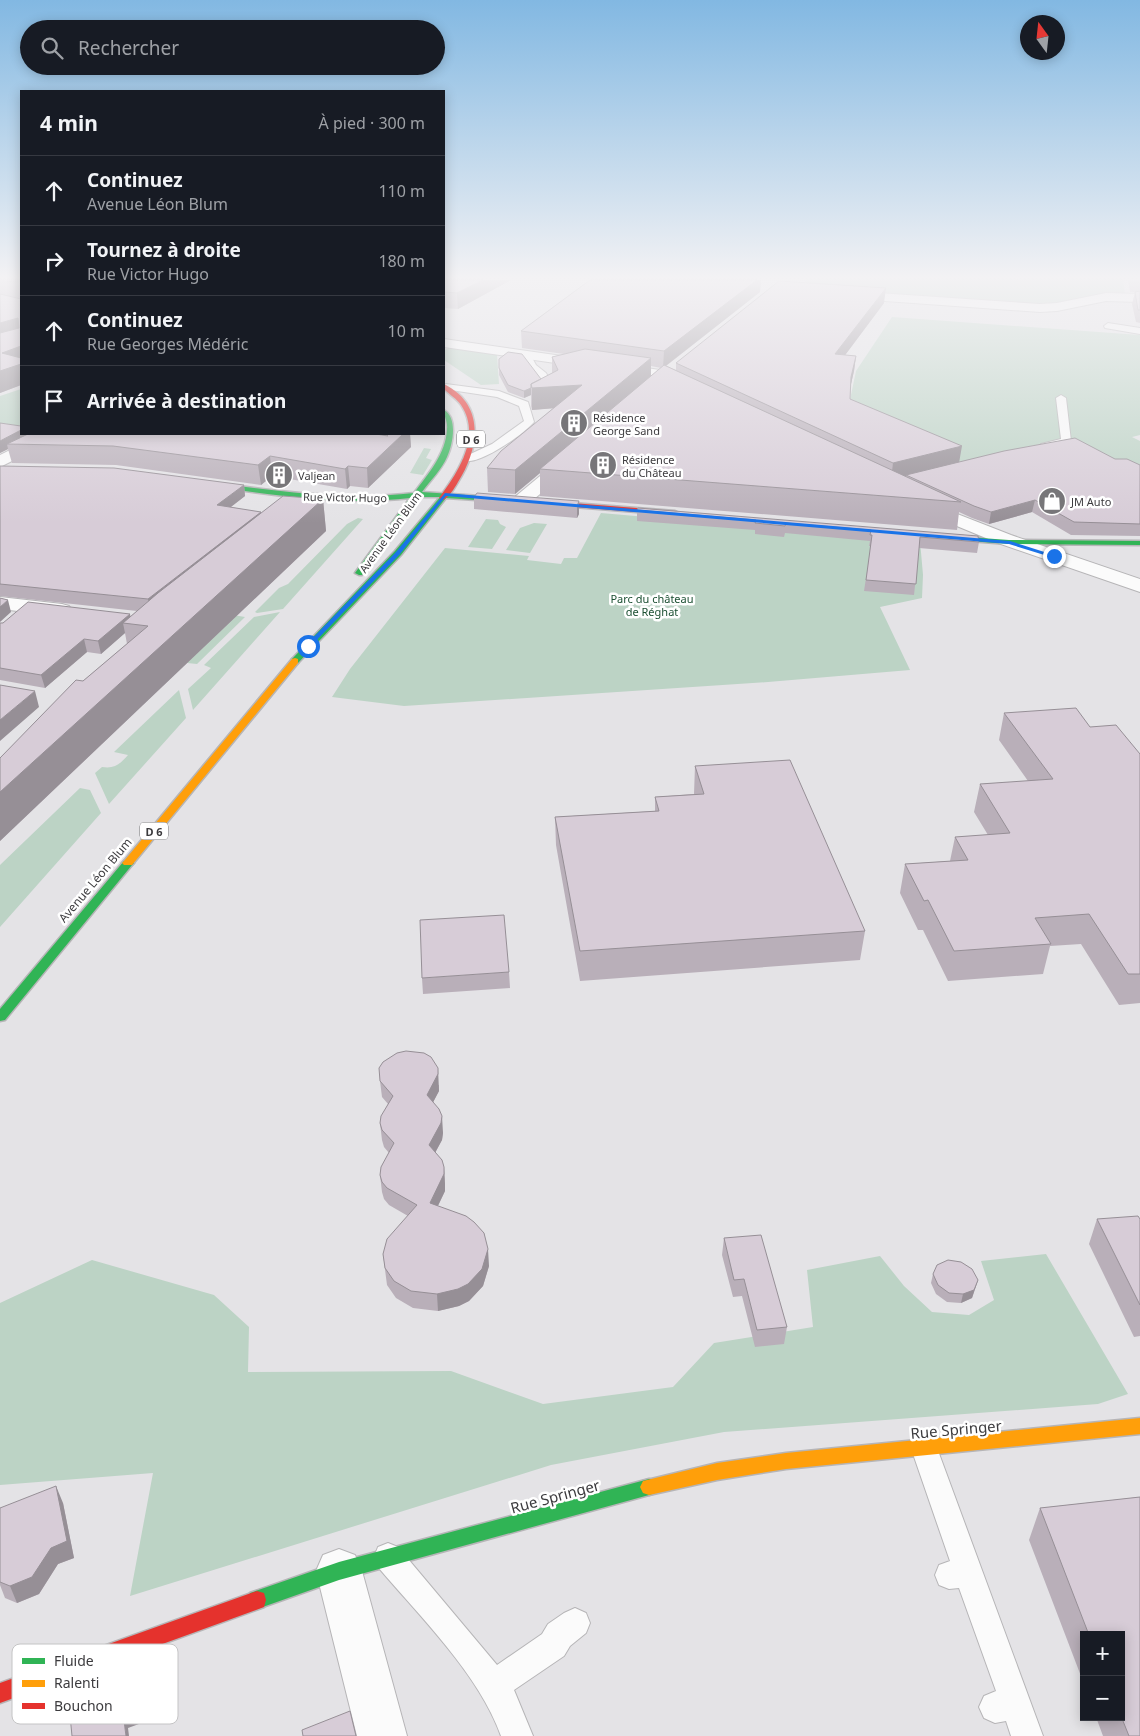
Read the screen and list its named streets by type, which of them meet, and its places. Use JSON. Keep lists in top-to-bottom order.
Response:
{
  "streets": {
    "main road": [
      "D 6",
      "Rue Victor Hugo",
      "Avenue Léon Blum",
      "Rue Springer"
    ]
  },
  "crossings": [
    ["Rue Victor Hugo", "Avenue Léon Blum"]
  ],
  "parks": ["Parc du château de Réghat"],
  "places": {
    "building": ["Résidence George Sand", "Résidence du Château", "Valjean"],
    "shop": ["JM Auto"]
  },
  "legend": ["Fluide", "Ralenti", "Bouchon"],
  "north": "top",
  "page": {
    "search": "Rechercher",
    "heading": ["4 min", "À pied · 300 m"],
    "list": [
      ["Continuez", "Avenue Léon Blum", "110 m"],
      ["Tournez à droite", "Rue Victor Hugo", "180 m"],
      ["Continuez", "Rue Georges Médéric", "10 m"],
      "Arrivée à destination"
    ],
    "map_buttons": ["+", "−"]
  }
}
